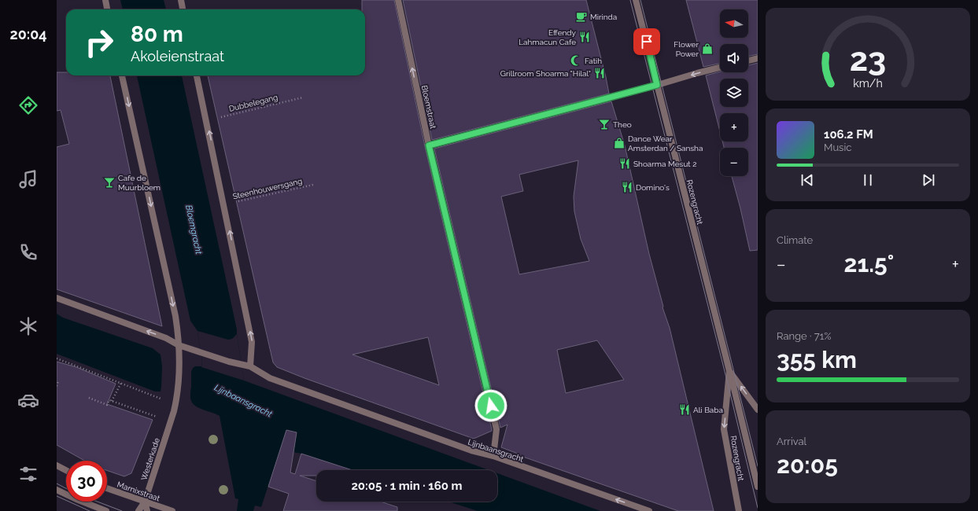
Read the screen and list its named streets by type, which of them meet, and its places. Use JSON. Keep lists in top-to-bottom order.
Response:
{
  "streets": {
    "street": [
      "Bloemstraat",
      "Rozengracht",
      "Lijnbaansgracht",
      "Westerkade",
      "Marnixstraat"
    ],
    "path": ["Dubbelegang", "Steenhouwersgang"]
  },
  "crossings": [
    ["Bloemstraat", "Lijnbaansgracht"],
    ["Lijnbaansgracht", "Westerkade"],
    ["Westerkade", "Marnixstraat"]
  ],
  "one_way": ["Lijnbaansgracht"],
  "water": ["Bloemgracht", "Lijnbaansgracht"],
  "places": {
    "cafe": ["Mirinda"],
    "restaurant": [
      "Effendy Lahmacun Cafe",
      "Grillroom Shoarma \"Hilal\"",
      "Shoarma Mesut 2",
      "Domino's",
      "Ali Baba"
    ],
    "shop": ["Flower Power", "Dance Wear Amsterdan / Sansha"],
    "mosque": ["Fatih"],
    "bar": ["Theo", "Cafe de Muurbloem"]
  },
  "north": "left",
  "page": {
    "tabs": "20:04",
    "map_buttons": ["+", "−"],
    "turn": ["80 m", "Akoleienstraat"],
    "song": ["106.2 FM", "Music"],
    "tile": [
      "Climate",
      ["Range · 71%", "355 km"],
      ["Arrival", "20:05"]
    ],
    "heat": ["−", "21.5°", "+"],
    "limit": "30",
    "trip": "20:05 · 1 min · 160 m",
    "gauge": ["23", "km/h"]
  }
}
